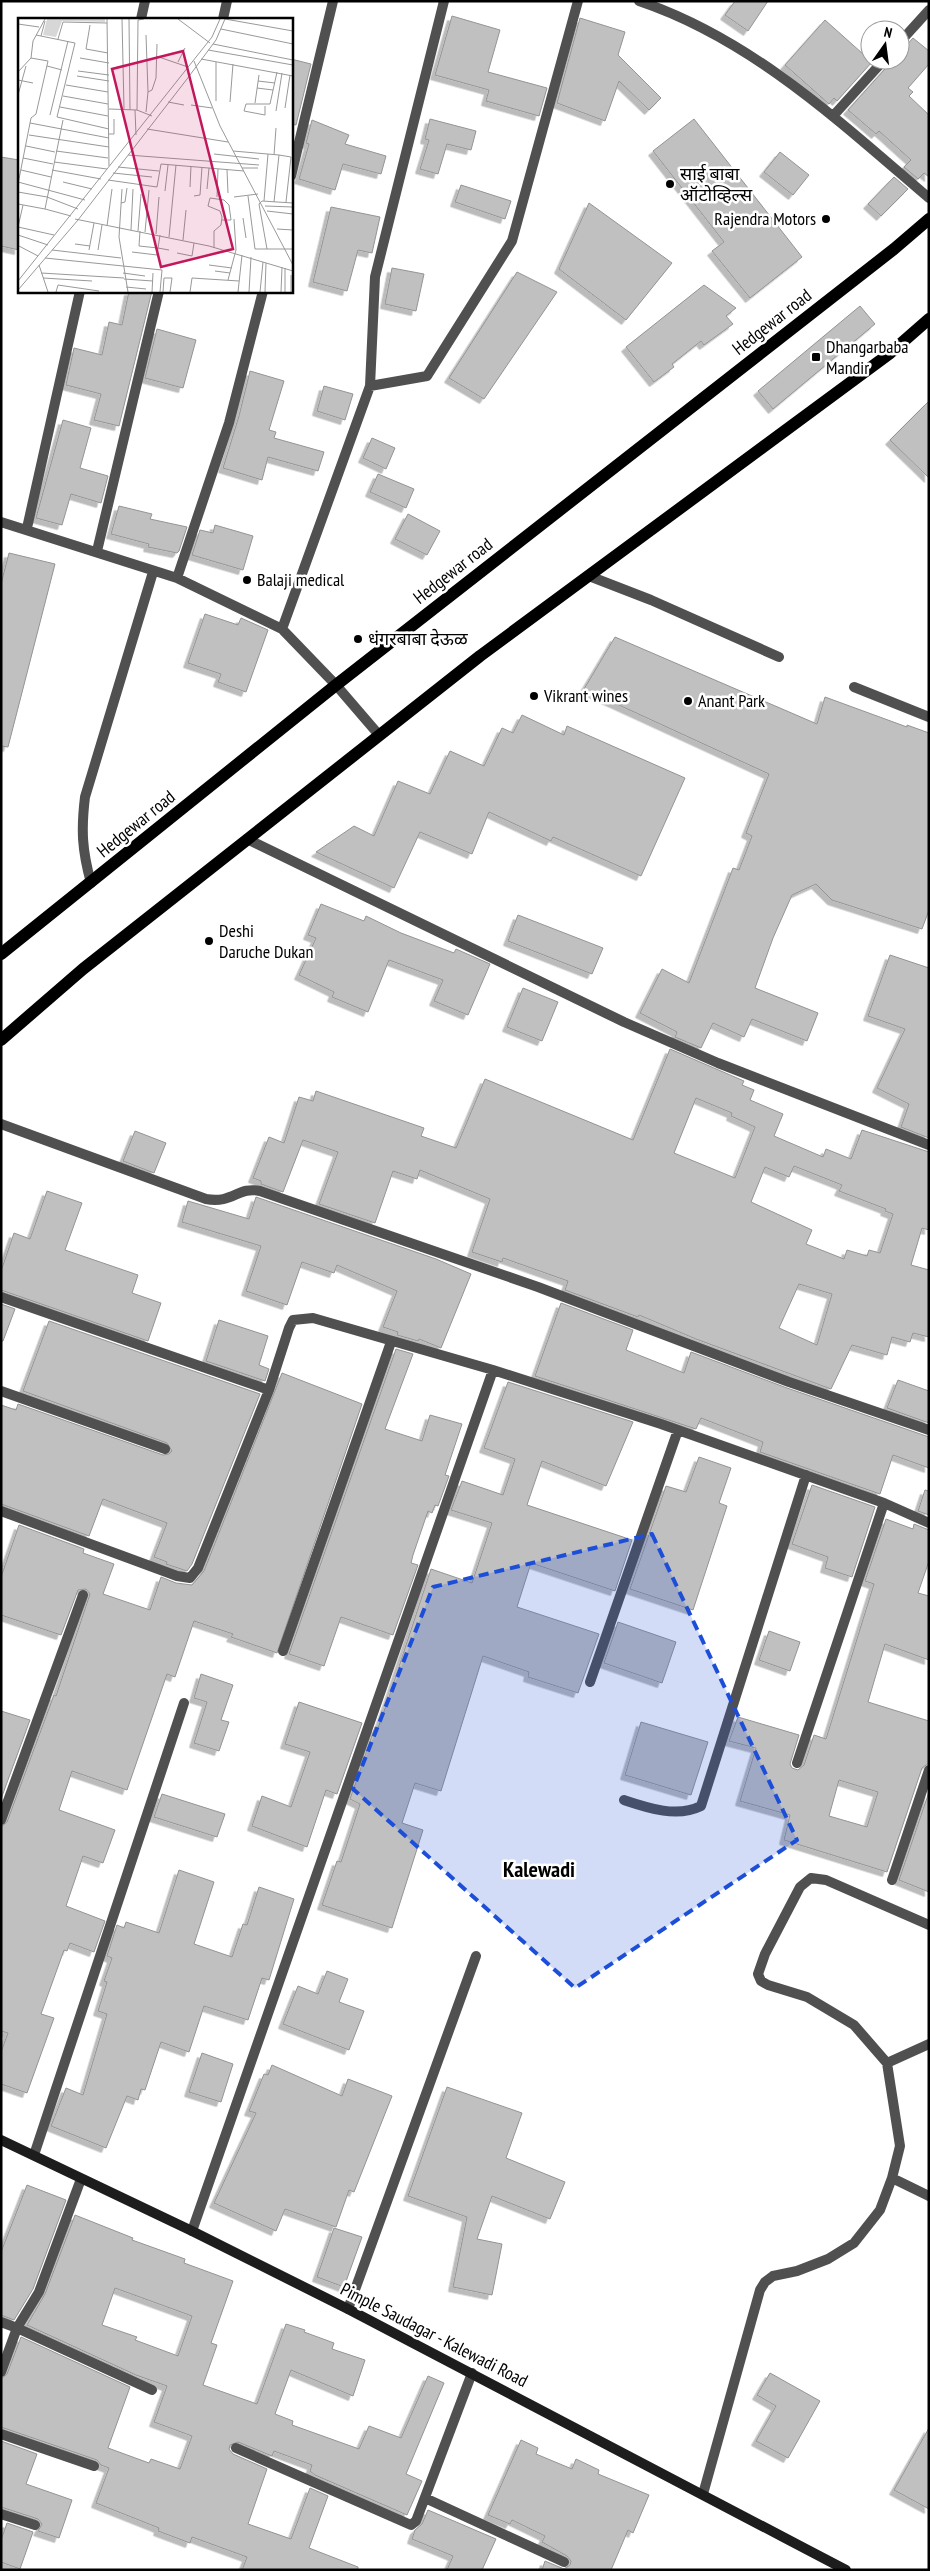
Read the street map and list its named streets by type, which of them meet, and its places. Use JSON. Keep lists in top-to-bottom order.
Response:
{
  "streets": {
    "main road": ["Hedgewar road", "Pimple Saudagar - Kalewadi Road"]
  },
  "districts": ["Kalewadi"],
  "places": {
    "other": [
      "साई बाबा ऑटोव्हिल्स",
      "Rajendra Motors",
      "Balaji medical",
      "धंगरबाबा देऊळ",
      "Vikrant wines",
      "Anant Park",
      "Deshi Daruche Dukan"
    ],
    "transit": ["Dhangarbaba Mandir"]
  },
  "north": "top"
}
